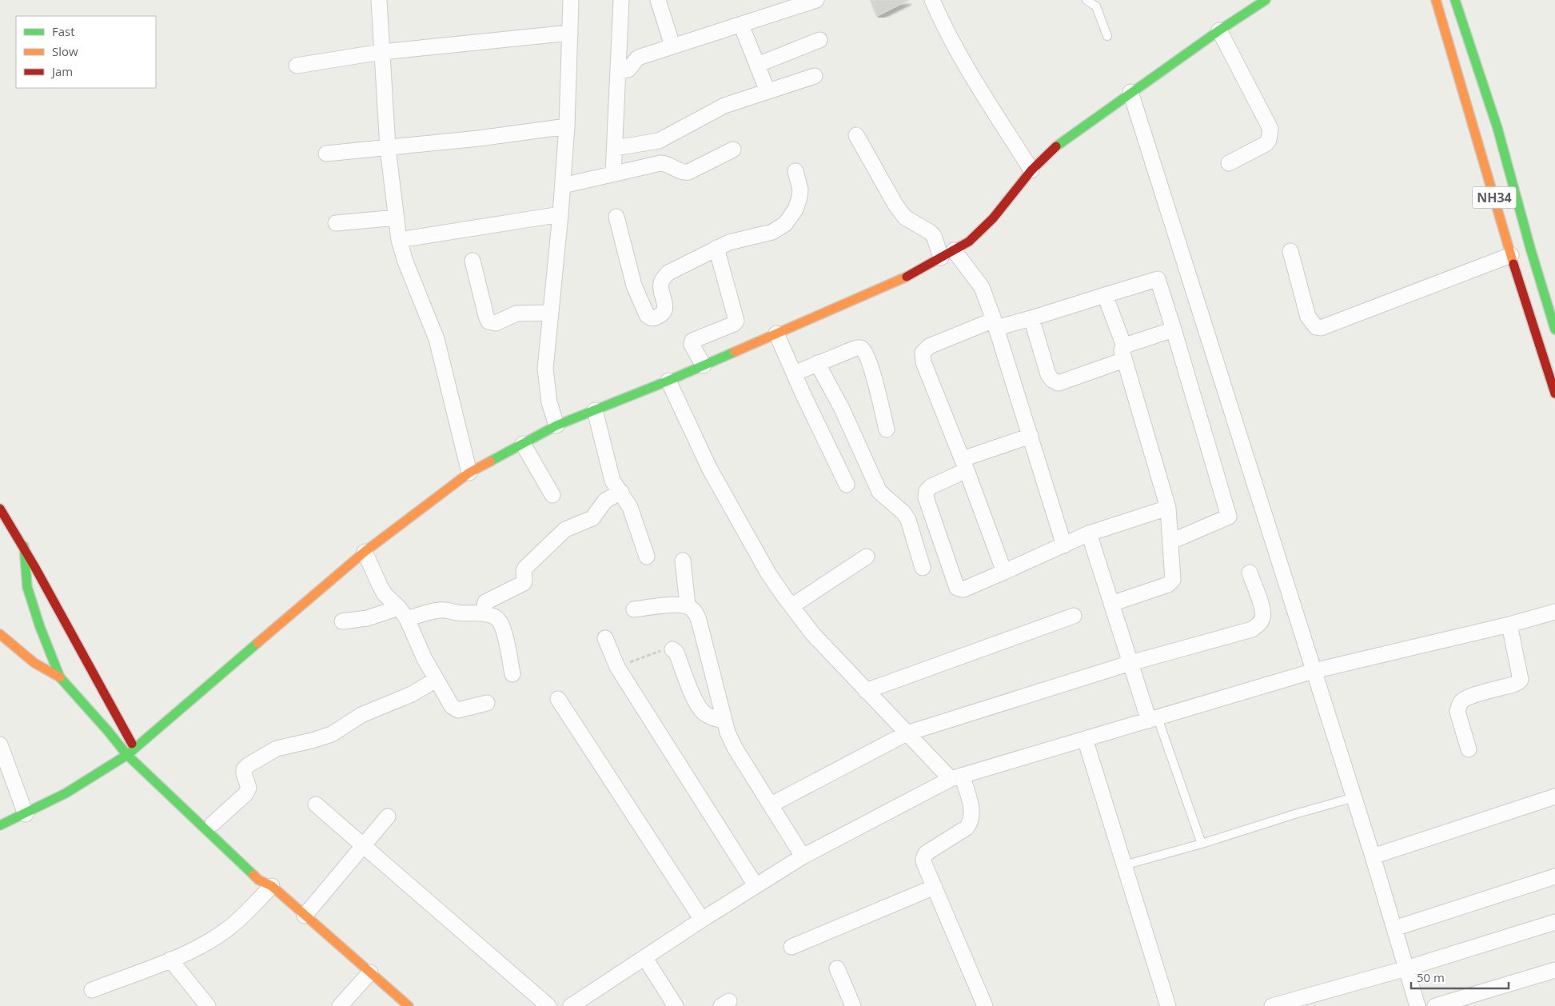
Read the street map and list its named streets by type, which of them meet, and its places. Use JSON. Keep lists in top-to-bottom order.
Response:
{
  "streets": {
    "main road": ["NH34"]
  },
  "legend": ["Fast", "Slow", "Jam"],
  "scale_bar": "50 m"
}
